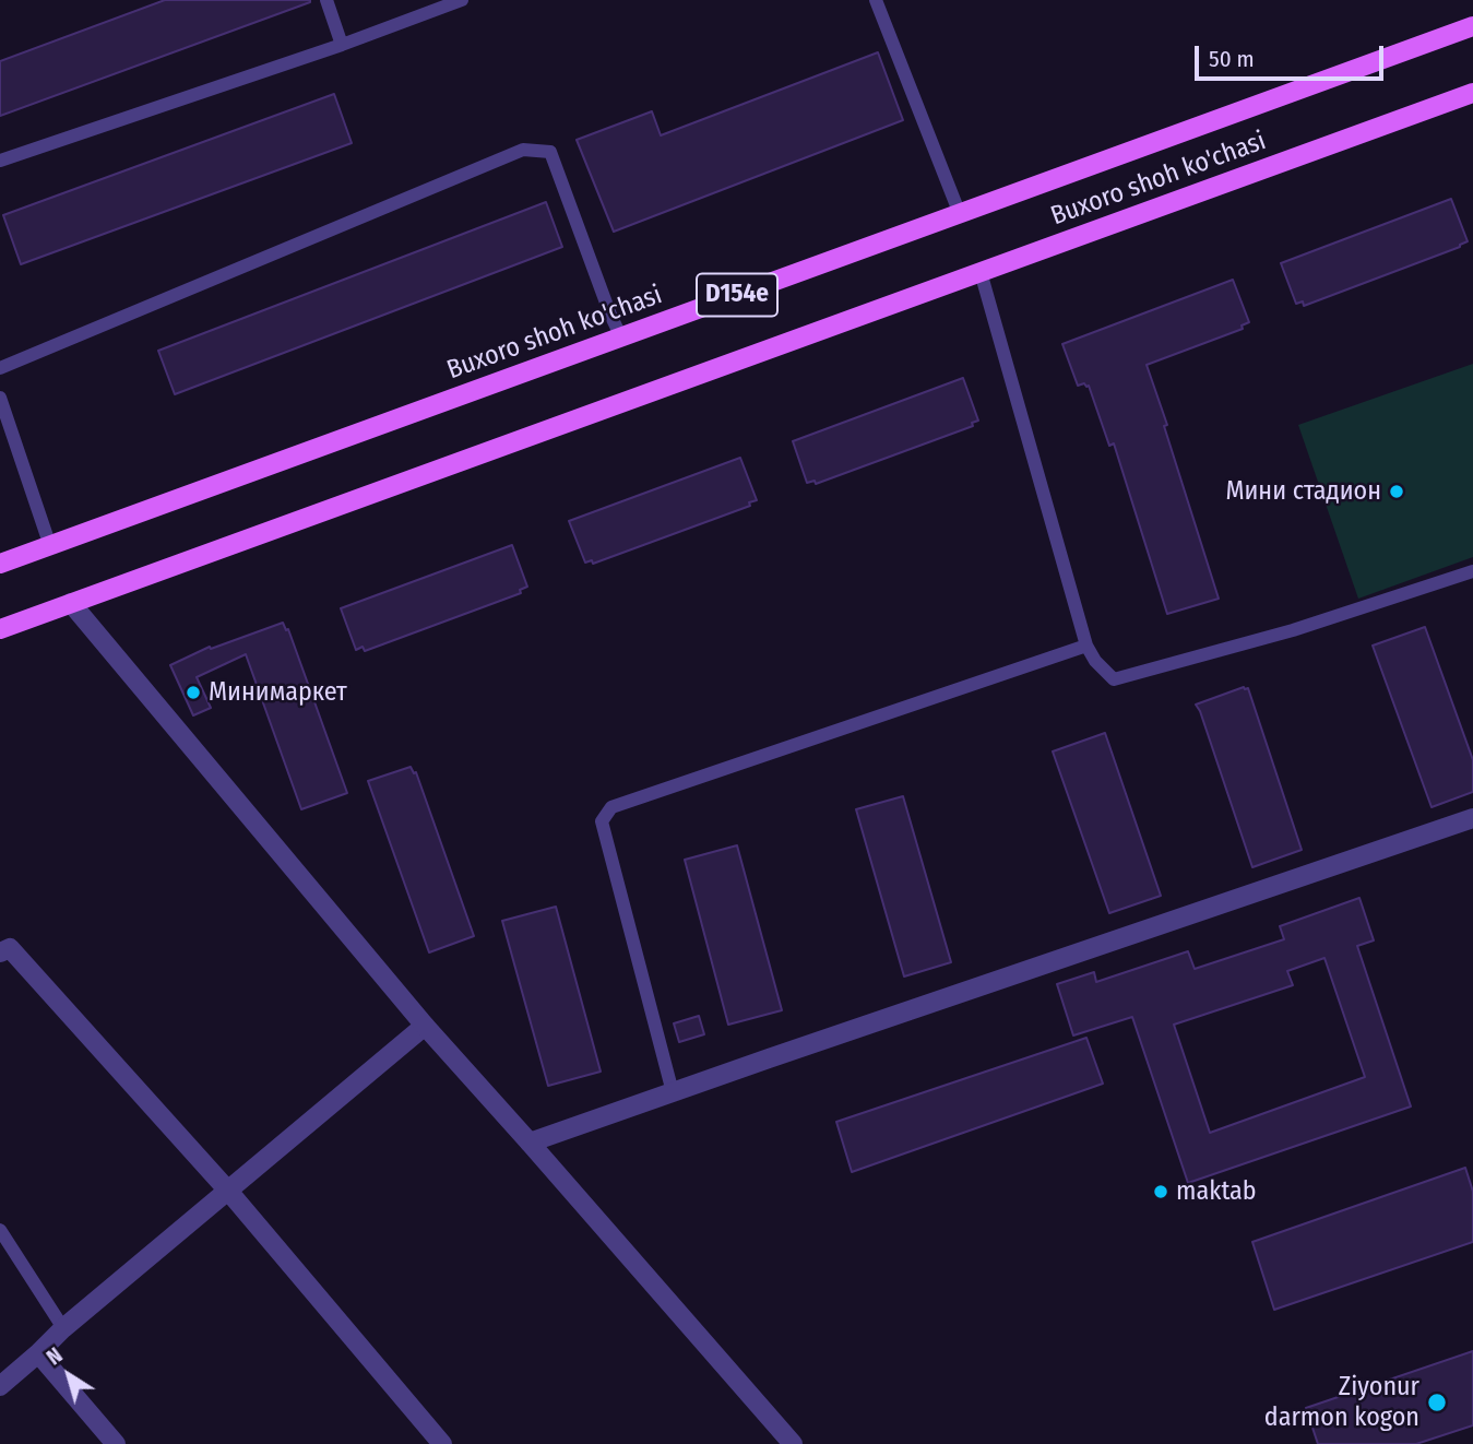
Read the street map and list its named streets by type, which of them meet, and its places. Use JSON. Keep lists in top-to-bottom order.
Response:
{
  "streets": {
    "main road": ["Buxoro shoh ko'chasi", "D154e"]
  },
  "places": [
    "Мини стадион",
    "Минимаркет",
    "maktab",
    "Ziyonur darmon kogon"
  ],
  "scale_bar": "50 m",
  "north": "top left"
}
